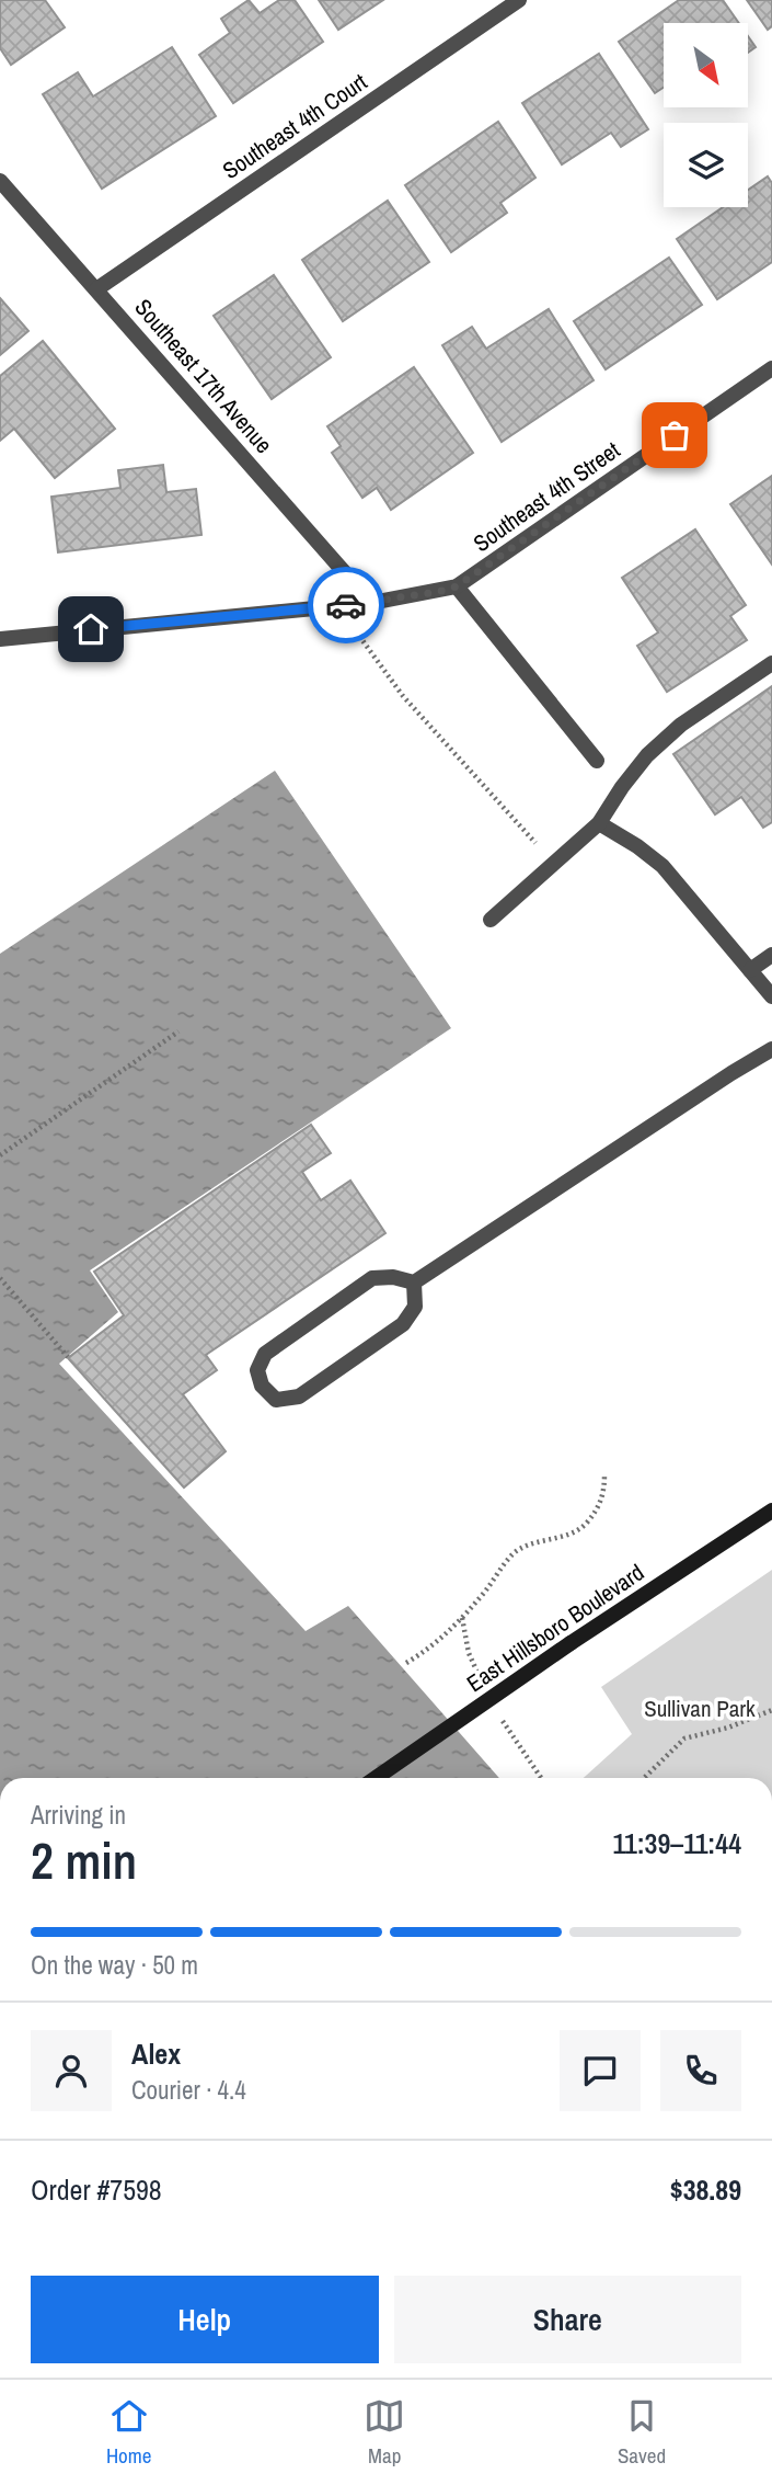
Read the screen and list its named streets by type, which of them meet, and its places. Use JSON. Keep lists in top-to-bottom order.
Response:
{
  "streets": {
    "main road": ["East Hillsboro Boulevard"],
    "street": ["Southeast 4th Court", "Southeast 17th Avenue", "Southeast 4th Street"]
  },
  "crossings": [
    ["Southeast 4th Court", "Southeast 17th Avenue"],
    ["Southeast 17th Avenue", "Southeast 4th Street"]
  ],
  "parks": ["Sullivan Park"],
  "north": "bottom right",
  "page": {
    "heading": ["2 min", "Arriving in", "11:39–11:44"],
    "panel": [
      "Alex",
      "Courier · 4.4",
      "Order #7598",
      "$38.89"
    ],
    "bar": "On the way · 50 m",
    "buttons": ["Help", "Share"],
    "tabs": ["Home", "Map", "Saved"]
  }
}
